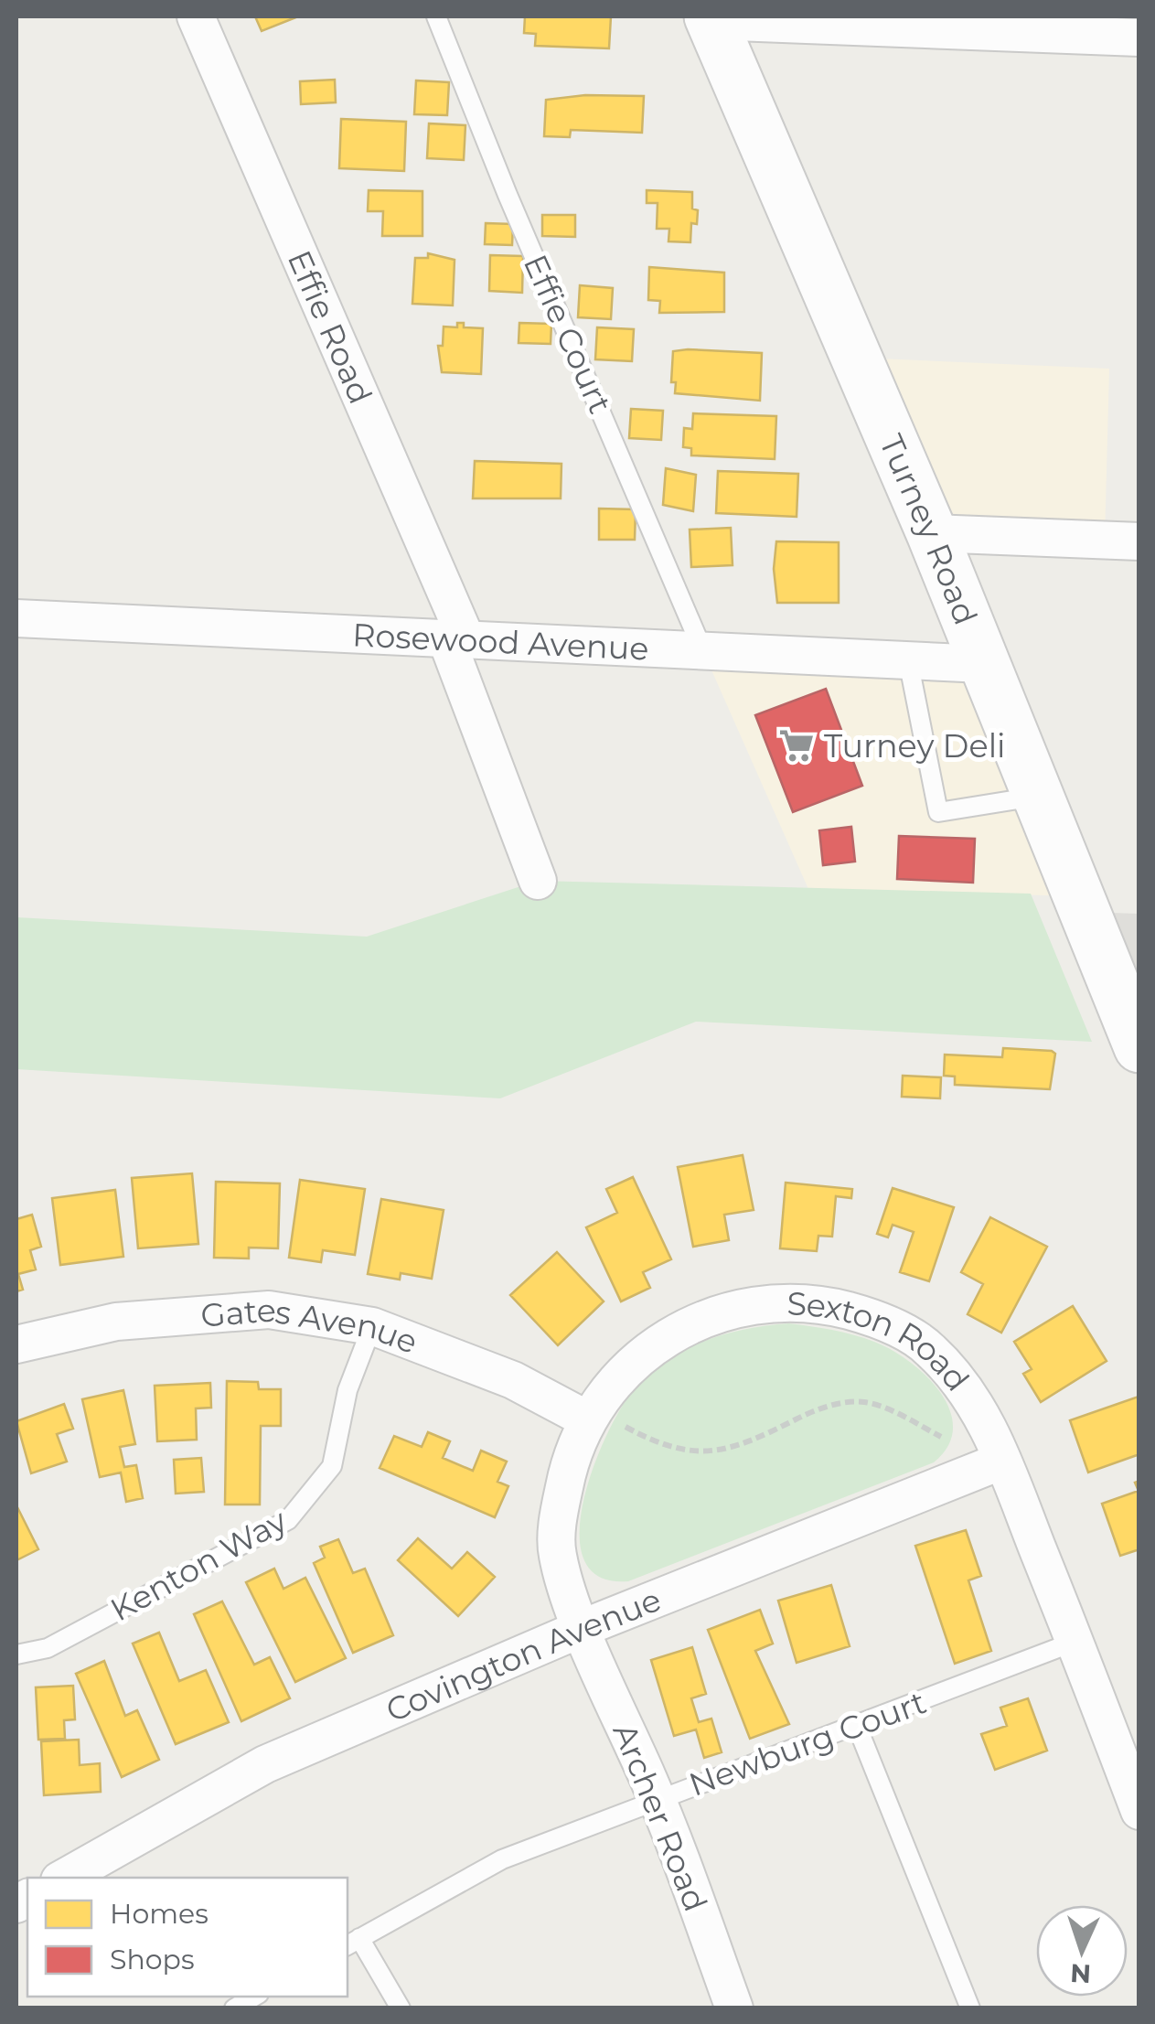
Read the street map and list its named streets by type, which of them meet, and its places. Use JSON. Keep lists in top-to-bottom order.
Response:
{
  "streets": {
    "main road": ["Turney Road"],
    "street": [
      "Effie Road",
      "Rosewood Avenue",
      "Gates Avenue",
      "Sexton Road",
      "Covington Avenue",
      "Archer Road"
    ],
    "lane": ["Effie Court", "Kenton Way", "Newburg Court"]
  },
  "crossings": [
    ["Effie Road", "Rosewood Avenue"],
    ["Effie Court", "Rosewood Avenue"],
    ["Turney Road", "Rosewood Avenue"],
    ["Gates Avenue", "Sexton Road"],
    ["Gates Avenue", "Kenton Way"],
    ["Sexton Road", "Covington Avenue"],
    ["Sexton Road", "Newburg Court"],
    ["Sexton Road", "Archer Road"],
    ["Covington Avenue", "Archer Road"],
    ["Newburg Court", "Archer Road"]
  ],
  "places": {
    "supermarket": ["Turney Deli"]
  },
  "legend": ["Homes", "Shops"],
  "north": "bottom"
}
